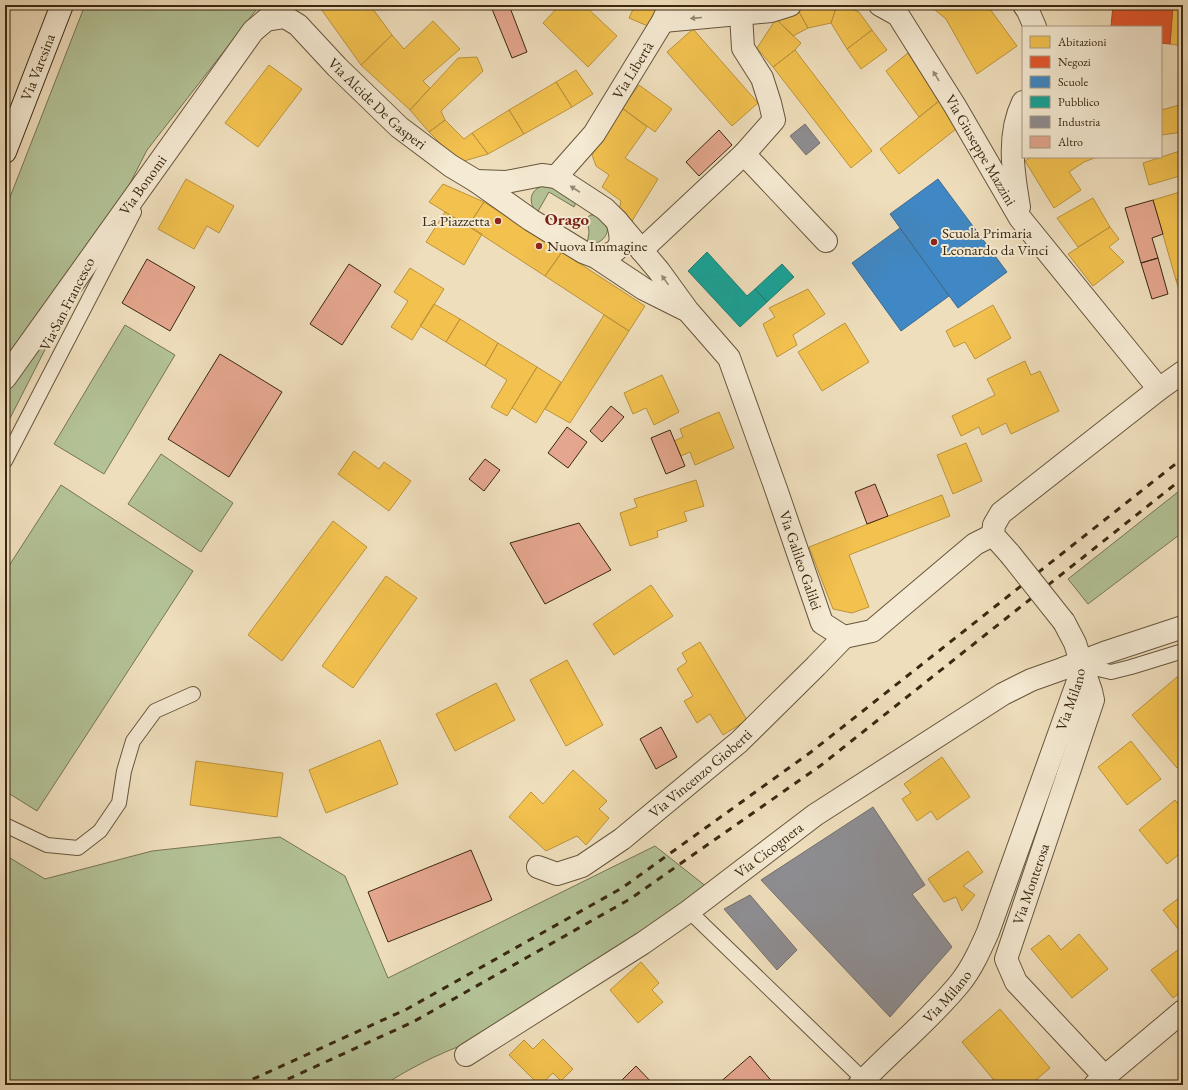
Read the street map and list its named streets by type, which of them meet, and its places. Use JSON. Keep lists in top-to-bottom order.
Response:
{
  "streets": {
    "street": [
      "Via Varesina",
      "Via Libertà",
      "Via Alcide De Gasperi",
      "Via Giuseppe Mazzini",
      "Via Bonomi",
      "Via Galileo Galilei",
      "Via Milano",
      "Via Vincenzo Gioberti",
      "Via Cicognera",
      "Via Monterosa"
    ],
    "lane": ["Via San Francesco"]
  },
  "crossings": [
    ["Via Libertà", "Via Alcide De Gasperi"],
    ["Via Libertà", "Via Galileo Galilei"],
    ["Via Alcide De Gasperi", "Via Bonomi"],
    ["Via Alcide De Gasperi", "Via Galileo Galilei"],
    ["Via Bonomi", "Via San Francesco"],
    ["Via Galileo Galilei", "Via Vincenzo Gioberti"],
    ["Via Milano", "Via Cicognera"],
    ["Via Milano", "Via Monterosa"],
    ["Via Cicognera", "Via Monterosa"]
  ],
  "districts": ["Orago"],
  "places": ["La Piazzetta", "Scuola Primaria Leonardo da Vinci", "Nuova Immagine"],
  "legend": [
    "Abitazioni",
    "Negozi",
    "Scuole",
    "Pubblico",
    "Industria",
    "Altro"
  ]
}
